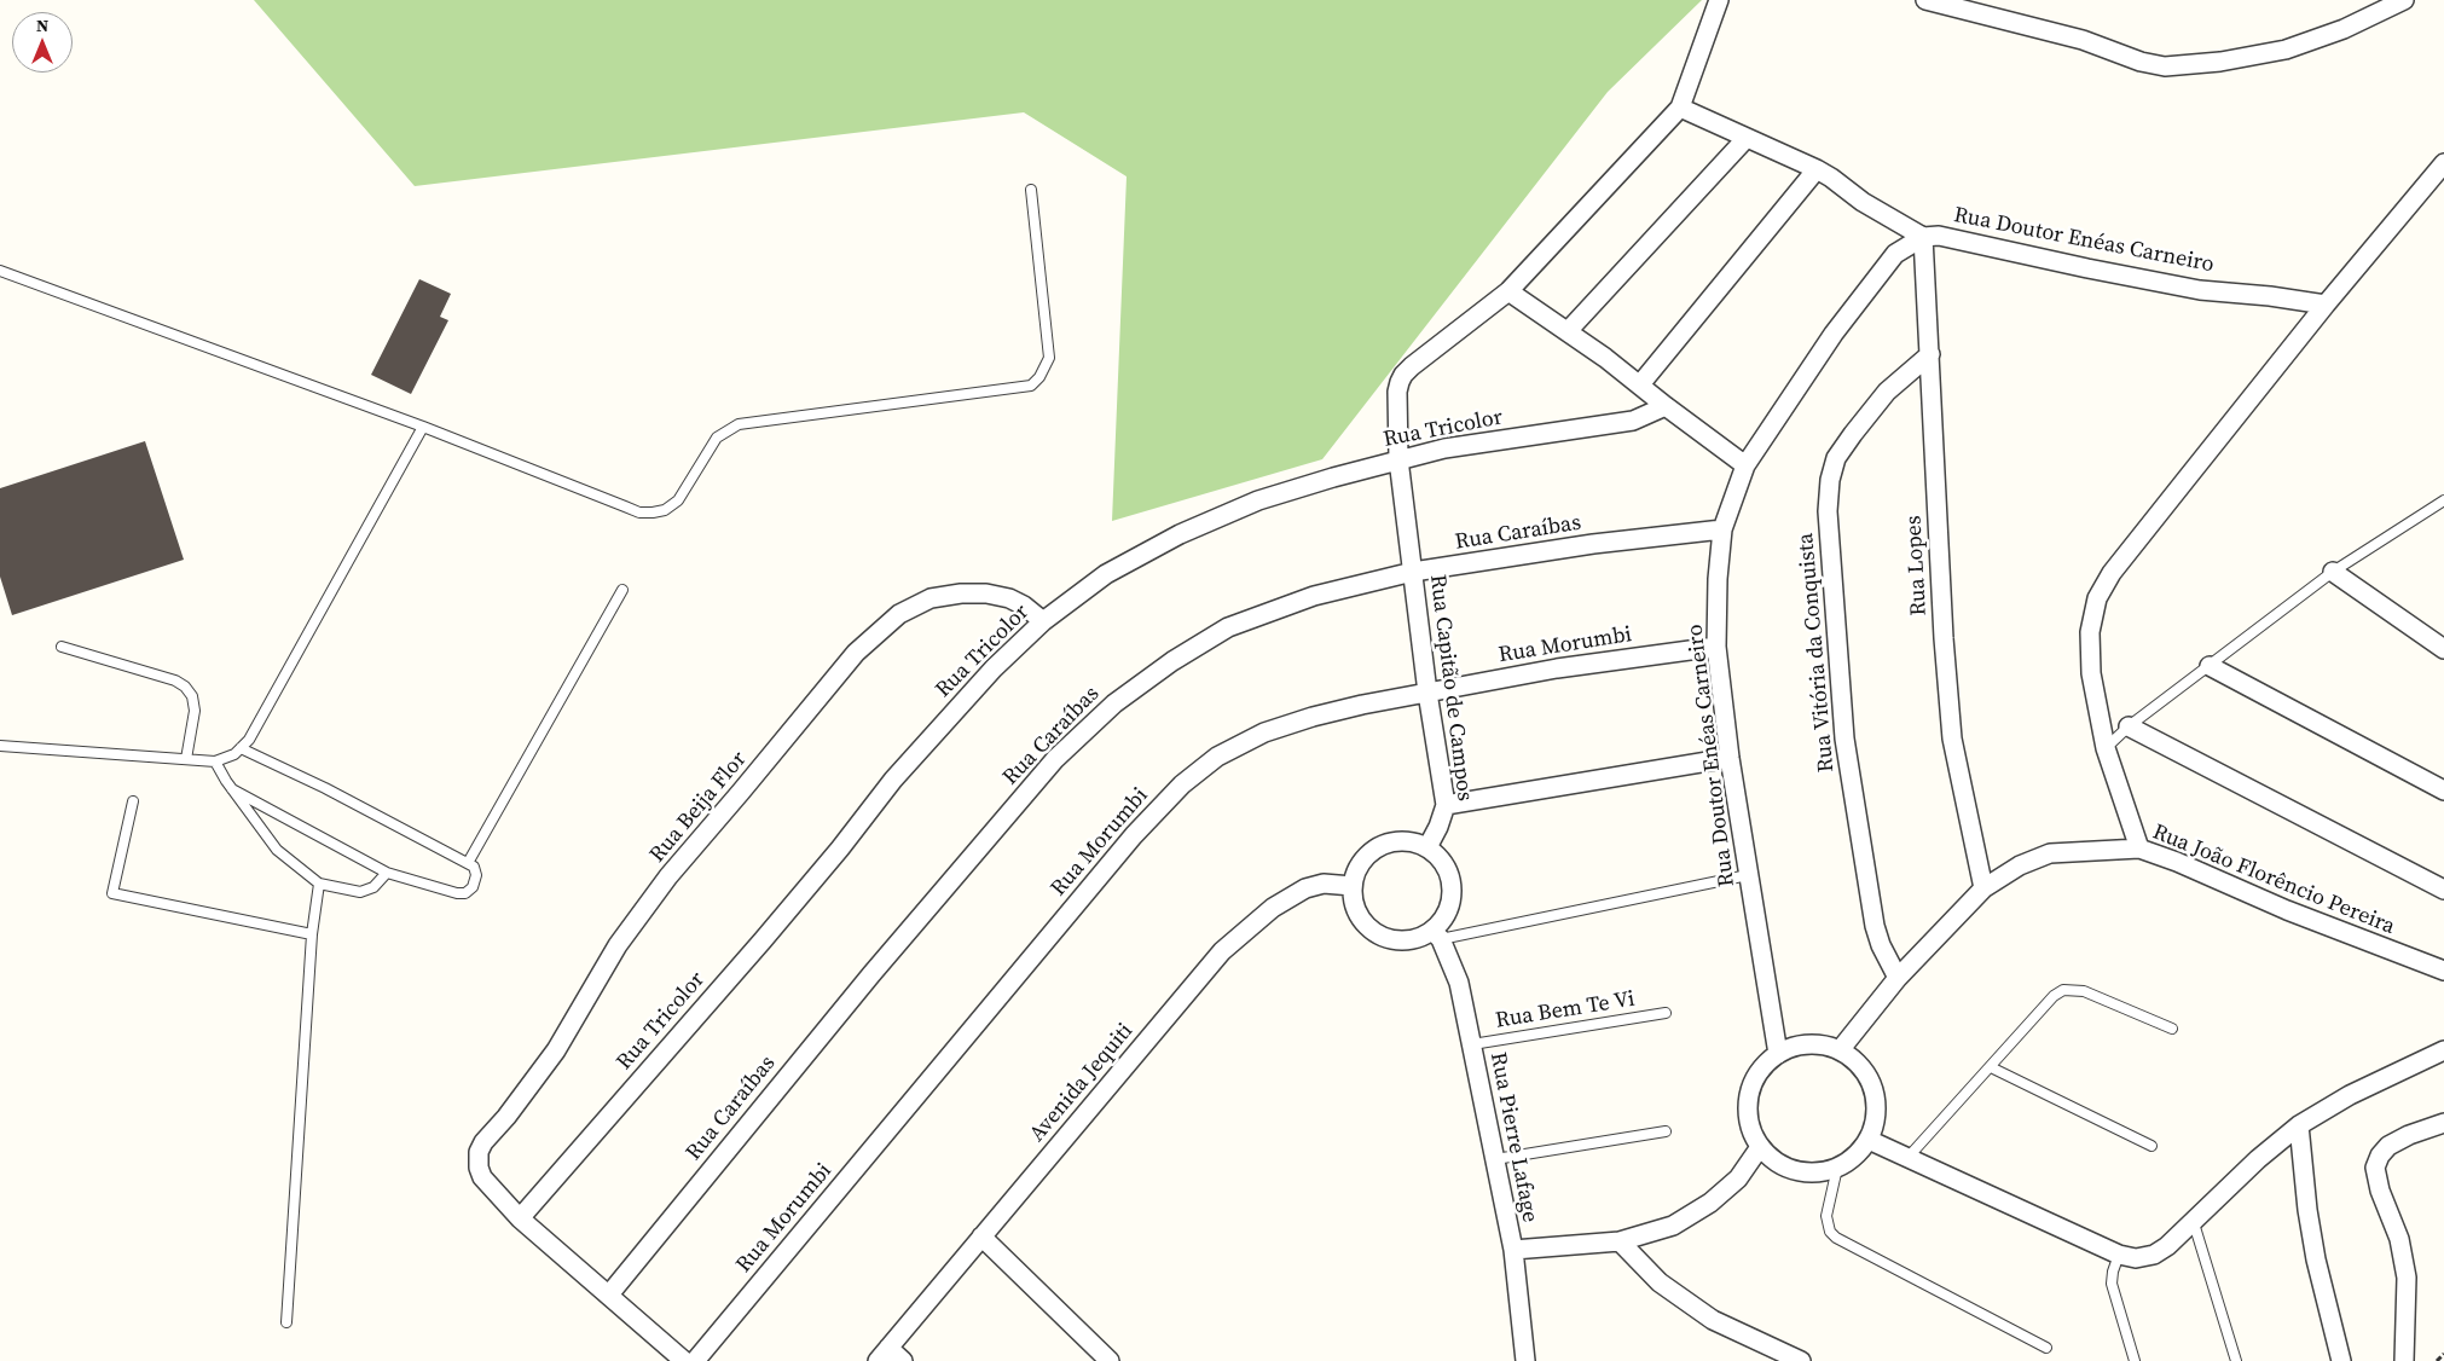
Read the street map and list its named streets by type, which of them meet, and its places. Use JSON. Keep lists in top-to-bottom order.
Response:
{
  "streets": {
    "street": [
      "Rua Doutor Enéas Carneiro",
      "Rua Tricolor",
      "Rua Caraíbas",
      "Rua Lopes",
      "Rua Morumbi",
      "Rua Vitória da Conquista",
      "Rua Capitão de Campos",
      "Rua Beija Flor",
      "Rua João Florêncio Pereira",
      "Avenida Jequiti",
      "Rua Pierre Lafage"
    ],
    "lane": ["Rua Bem Te Vi"]
  },
  "crossings": [
    ["Rua Doutor Enéas Carneiro", "Rua Caraíbas"],
    ["Rua Doutor Enéas Carneiro", "Rua Lopes"],
    ["Rua Doutor Enéas Carneiro", "Rua Morumbi"],
    ["Rua Doutor Enéas Carneiro", "Rua João Florêncio Pereira"],
    ["Rua Tricolor", "Rua Capitão de Campos"],
    ["Rua Tricolor", "Rua Beija Flor"],
    ["Rua Caraíbas", "Rua Capitão de Campos"],
    ["Rua Lopes", "Rua Vitória da Conquista"],
    ["Rua Lopes", "Rua João Florêncio Pereira"],
    ["Rua Morumbi", "Rua Capitão de Campos"],
    ["Rua Vitória da Conquista", "Rua João Florêncio Pereira"],
    ["Rua Capitão de Campos", "Avenida Jequiti"],
    ["Rua Capitão de Campos", "Rua Pierre Lafage"],
    ["Rua Bem Te Vi", "Rua Pierre Lafage"],
    ["Avenida Jequiti", "Rua Pierre Lafage"]
  ],
  "north": "top"
}
